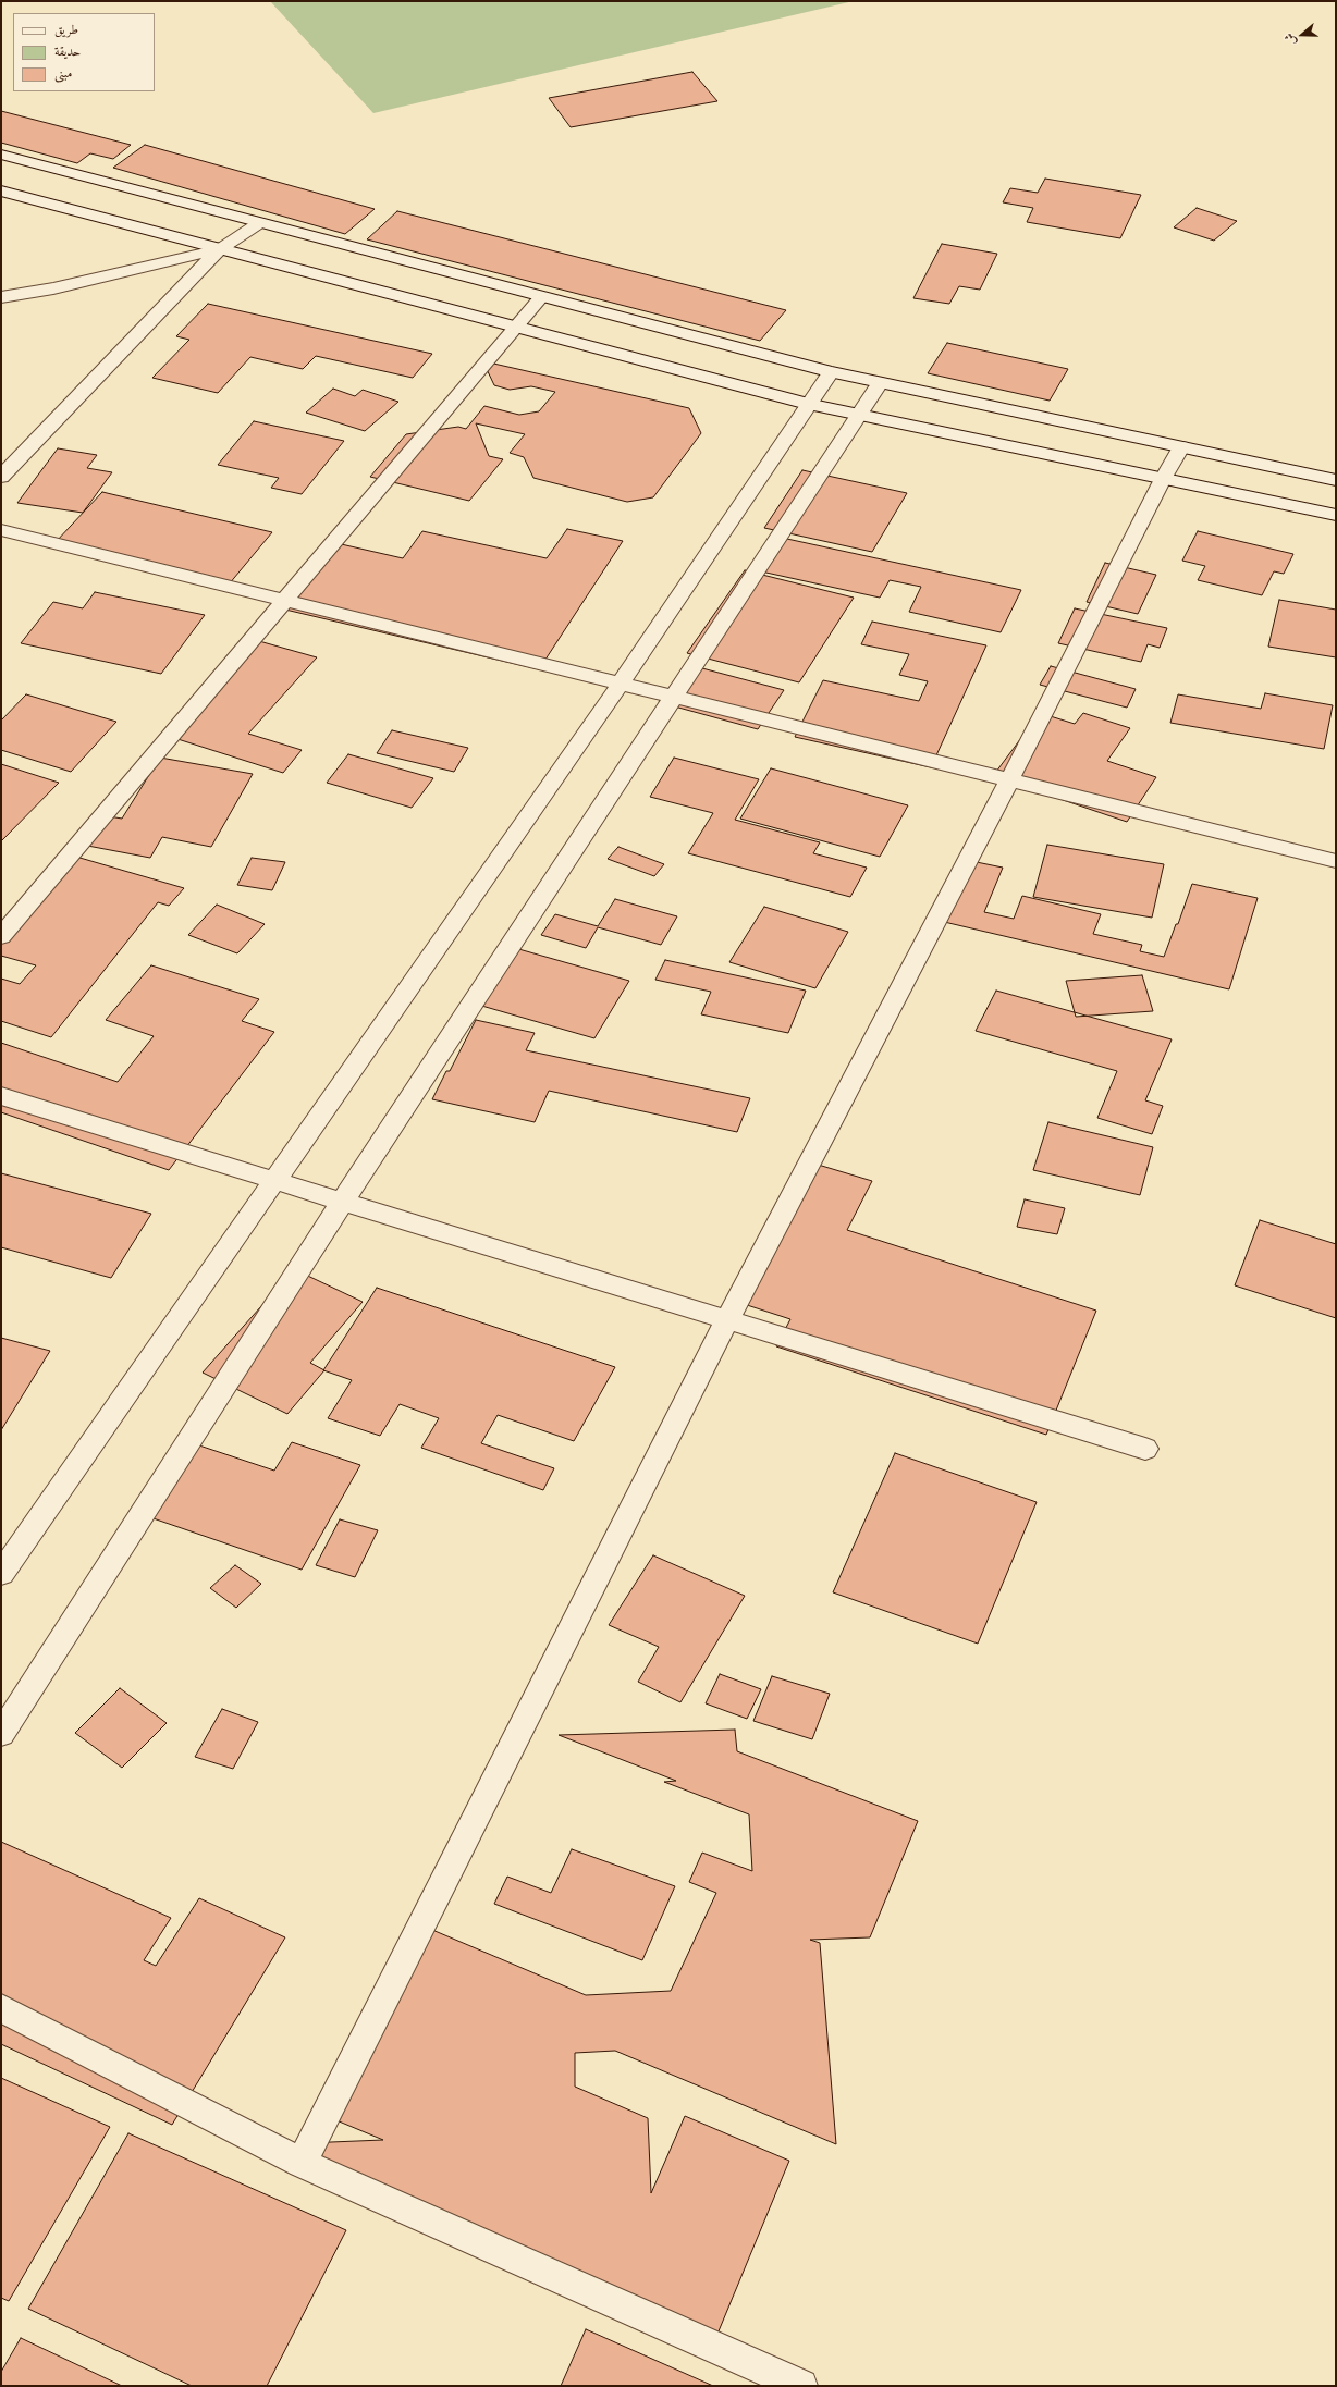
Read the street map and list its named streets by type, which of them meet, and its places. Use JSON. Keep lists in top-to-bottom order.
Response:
{
  "legend": ["طريق", "حديقة", "مبنى"],
  "north": "left"
}
